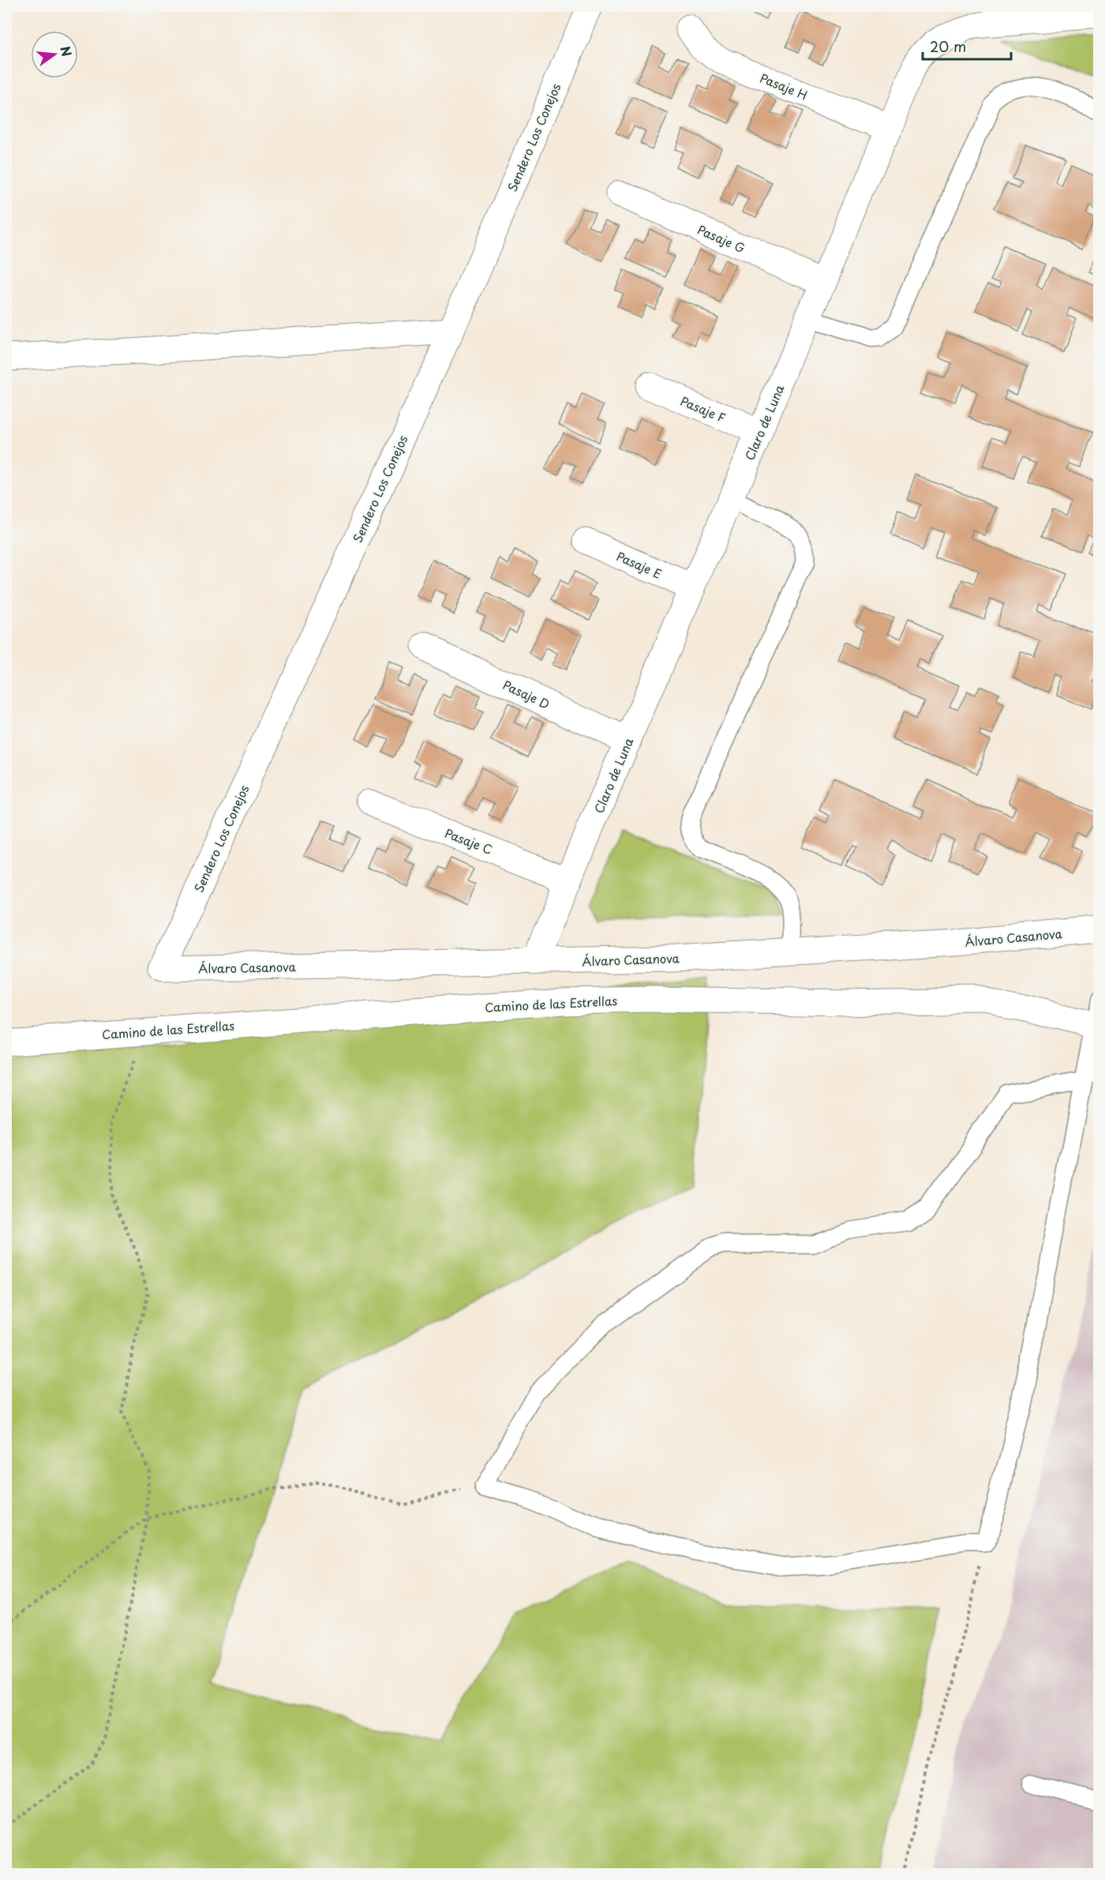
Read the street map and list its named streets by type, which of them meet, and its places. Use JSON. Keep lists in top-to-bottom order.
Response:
{
  "streets": {
    "street": [
      "Pasaje H",
      "Sendero Los Conejos",
      "Pasaje G",
      "Pasaje F",
      "Claro de Luna",
      "Pasaje E",
      "Pasaje D",
      "Pasaje C",
      "Álvaro Casanova",
      "Camino de las Estrellas"
    ]
  },
  "crossings": [
    ["Pasaje H", "Claro de Luna"],
    ["Sendero Los Conejos", "Álvaro Casanova"],
    ["Pasaje G", "Claro de Luna"],
    ["Pasaje F", "Claro de Luna"],
    ["Claro de Luna", "Pasaje E"],
    ["Claro de Luna", "Pasaje D"],
    ["Claro de Luna", "Pasaje C"],
    ["Claro de Luna", "Álvaro Casanova"]
  ],
  "scale_bar": "20 m",
  "north": "right"
}
